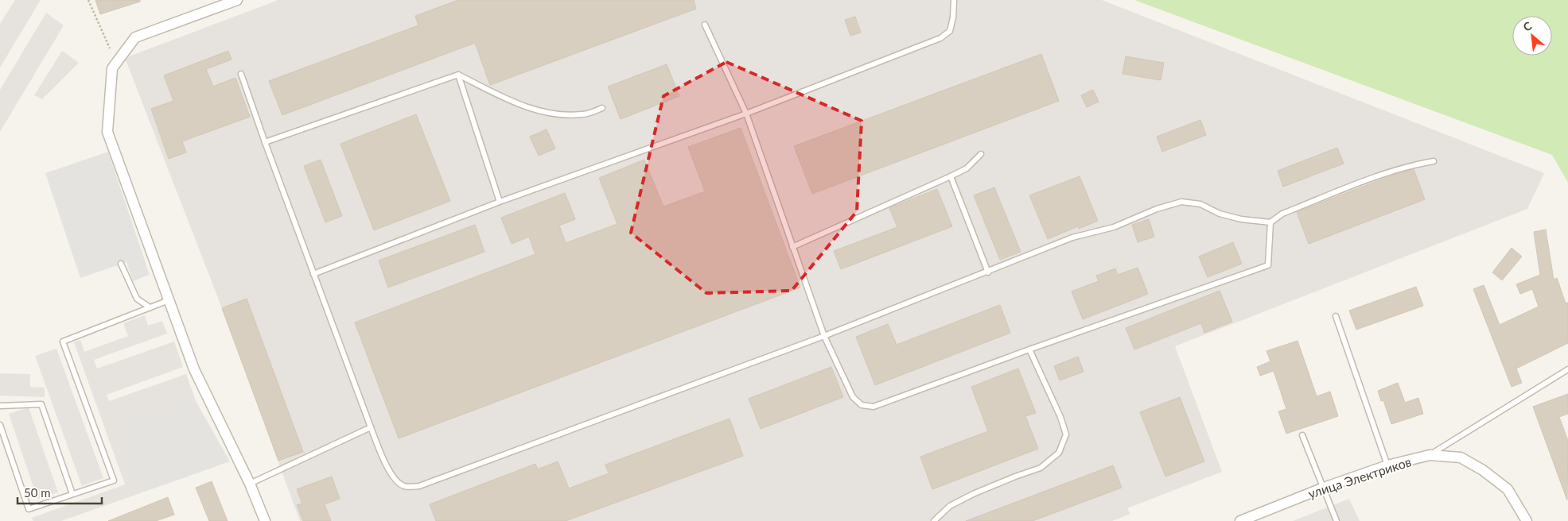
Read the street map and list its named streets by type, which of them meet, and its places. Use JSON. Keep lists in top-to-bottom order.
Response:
{
  "streets": {
    "street": ["улица Электриков"]
  },
  "scale_bar": "50 m",
  "north": "top left"
}
